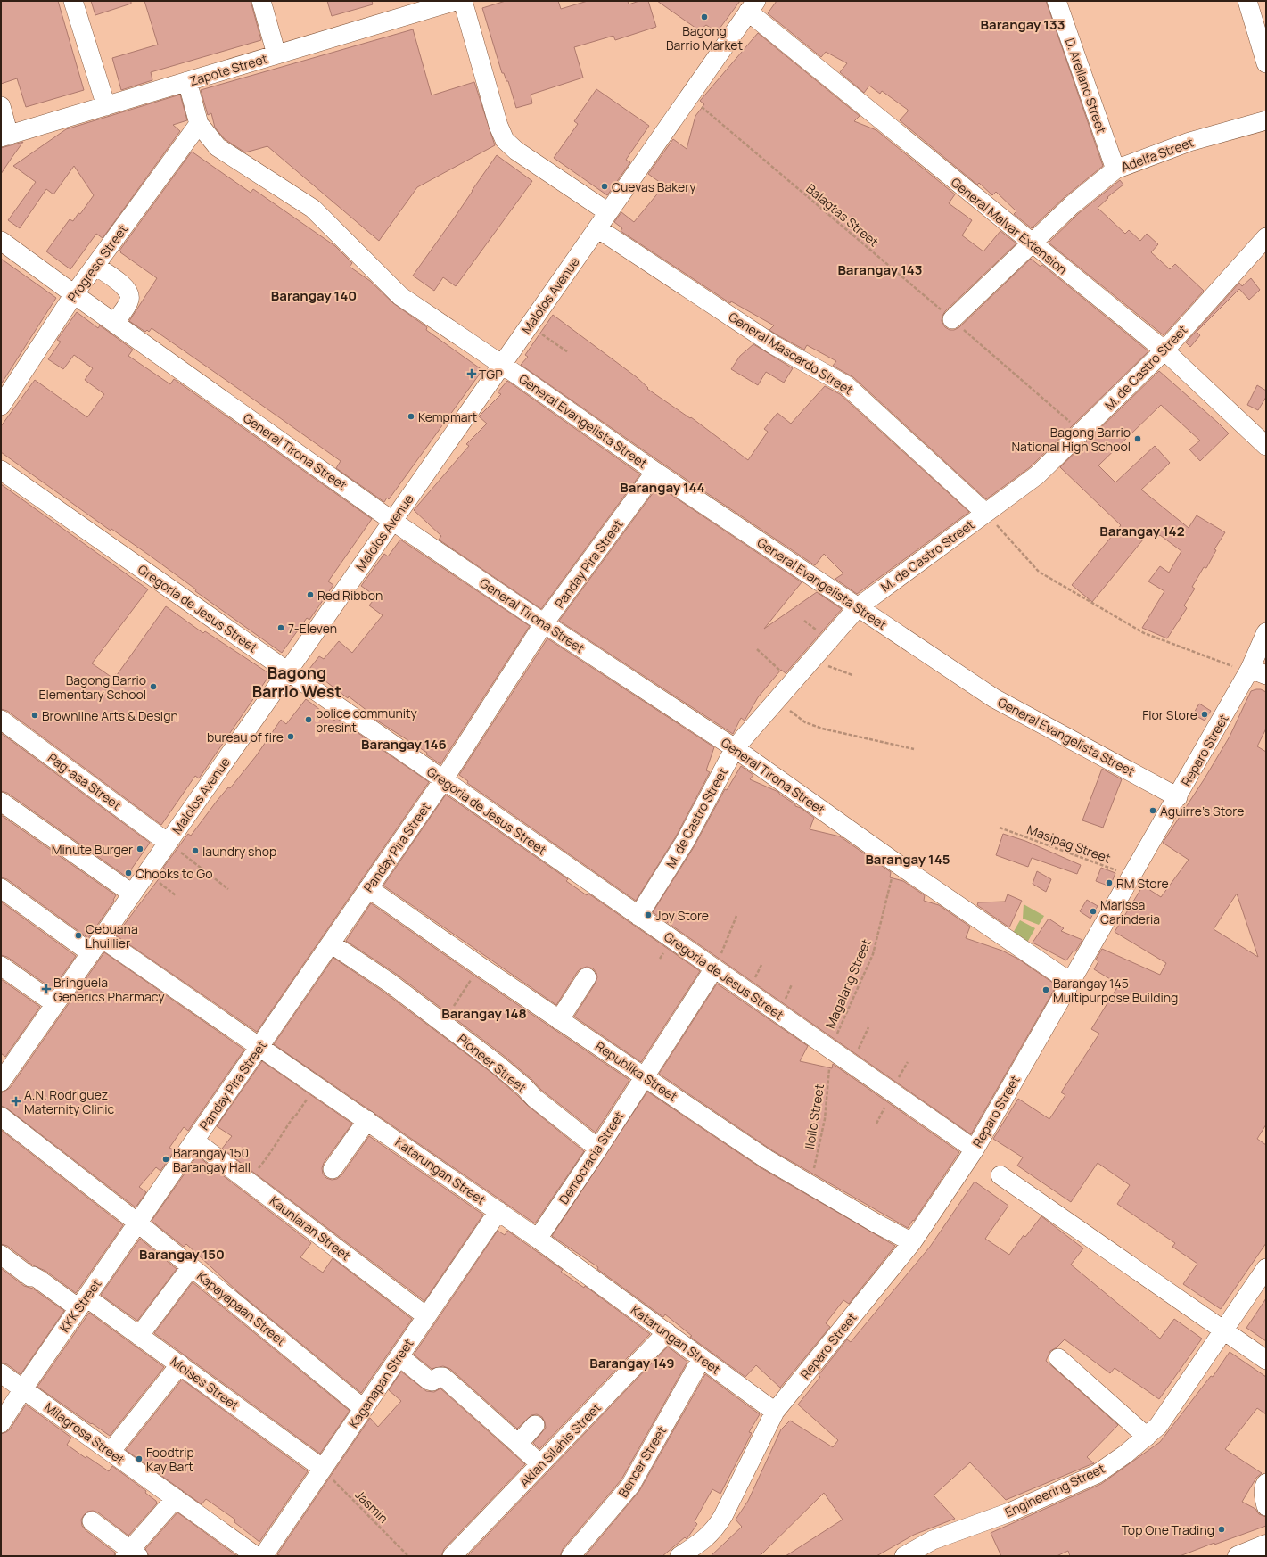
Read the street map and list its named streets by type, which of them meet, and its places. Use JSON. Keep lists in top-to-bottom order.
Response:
{
  "streets": {
    "street": [
      "Zapote Street",
      "D. Arellano Street",
      "Adelfa Street",
      "General Malvar Extension",
      "Progreso Street",
      "Malolos Avenue",
      "General Mascardo Street",
      "M. de Castro Street",
      "General Evangelista Street",
      "General Tirona Street",
      "Panday Pira Street",
      "Gregoria de Jesus Street",
      "Reparo Street",
      "Pag-asa Street",
      "Pioneer Street",
      "Republika Street",
      "Democracia Street",
      "Katarungan Street",
      "Kaunlaran Street",
      "KKK Street",
      "Kapayapaan Street",
      "Moises Street",
      "Kaganapan Street",
      "Milagrosa Street",
      "Aklan Silahis Street",
      "Bencer Street",
      "Engineering Street"
    ],
    "path": [
      "Balagtas Street",
      "Masipag Street",
      "Magalang Street",
      "Iloilo Street",
      "Jasmin"
    ]
  },
  "crossings": [
    ["Zapote Street", "General Evangelista Street"],
    ["D. Arellano Street", "Adelfa Street"],
    ["Adelfa Street", "Balagtas Street"],
    ["Adelfa Street", "General Malvar Extension"],
    ["Balagtas Street", "Malolos Avenue"],
    ["Balagtas Street", "M. de Castro Street"],
    ["General Malvar Extension", "Malolos Avenue"],
    ["General Malvar Extension", "M. de Castro Street"],
    ["Progreso Street", "General Evangelista Street"],
    ["Progreso Street", "General Tirona Street"],
    ["Malolos Avenue", "General Mascardo Street"],
    ["Malolos Avenue", "General Evangelista Street"],
    ["Malolos Avenue", "General Tirona Street"],
    ["Malolos Avenue", "Gregoria de Jesus Street"],
    ["Malolos Avenue", "Pag-asa Street"],
    ["Malolos Avenue", "Katarungan Street"],
    ["General Mascardo Street", "M. de Castro Street"],
    ["M. de Castro Street", "General Evangelista Street"],
    ["M. de Castro Street", "General Tirona Street"],
    ["M. de Castro Street", "Gregoria de Jesus Street"],
    ["General Evangelista Street", "Panday Pira Street"],
    ["General Evangelista Street", "Reparo Street"],
    ["General Tirona Street", "Panday Pira Street"],
    ["General Tirona Street", "Reparo Street"],
    ["General Tirona Street", "Magalang Street"],
    ["Panday Pira Street", "Gregoria de Jesus Street"],
    ["Panday Pira Street", "Pioneer Street"],
    ["Panday Pira Street", "Republika Street"],
    ["Panday Pira Street", "Katarungan Street"],
    ["Panday Pira Street", "Kaunlaran Street"],
    ["Panday Pira Street", "KKK Street"],
    ["Panday Pira Street", "Kapayapaan Street"],
    ["Gregoria de Jesus Street", "Reparo Street"],
    ["Gregoria de Jesus Street", "Magalang Street"],
    ["Gregoria de Jesus Street", "Iloilo Street"],
    ["Gregoria de Jesus Street", "Democracia Street"],
    ["Reparo Street", "Masipag Street"],
    ["Reparo Street", "Republika Street"],
    ["Reparo Street", "Katarungan Street"],
    ["Magalang Street", "Iloilo Street"],
    ["Pioneer Street", "Democracia Street"],
    ["Republika Street", "Iloilo Street"],
    ["Republika Street", "Democracia Street"],
    ["Democracia Street", "Katarungan Street"],
    ["Katarungan Street", "Kaganapan Street"],
    ["Katarungan Street", "Aklan Silahis Street"],
    ["Katarungan Street", "Bencer Street"],
    ["Kaunlaran Street", "Kaganapan Street"],
    ["KKK Street", "Kapayapaan Street"],
    ["KKK Street", "Moises Street"],
    ["KKK Street", "Milagrosa Street"],
    ["Kapayapaan Street", "Kaganapan Street"],
    ["Moises Street", "Kaganapan Street"],
    ["Moises Street", "Jasmin"],
    ["Kaganapan Street", "Jasmin"]
  ],
  "districts": [
    "Barangay 133",
    "Barangay 143",
    "Barangay 140",
    "Barangay 144",
    "Barangay 142",
    "Bagong Barrio West",
    "Barangay 146",
    "Barangay 145",
    "Barangay 148",
    "Barangay 150",
    "Barangay 149"
  ],
  "places": {
    "other": [
      "Bagong Barrio Market",
      "Cuevas Bakery",
      "Kempmart",
      "Bagong Barrio National High School",
      "Red Ribbon",
      "7-Eleven",
      "Bagong Barrio Elementary School",
      "Flor Store",
      "Brownline Arts & Design",
      "police community presint",
      "bureau of fire",
      "Aguirre's Store",
      "Minute Burger",
      "laundry shop",
      "Chooks to Go",
      "RM Store",
      "Marissa Carinderia",
      "Joy Store",
      "Cebuana Lhuillier",
      "Barangay 145 Multipurpose Building",
      "Barangay 150 Barangay Hall",
      "Foodtrip Kay Bart",
      "Top One Trading"
    ],
    "health": ["TGP", "Bringuela Generics Pharmacy", "A.N. Rodriguez Maternity Clinic"]
  }
}
